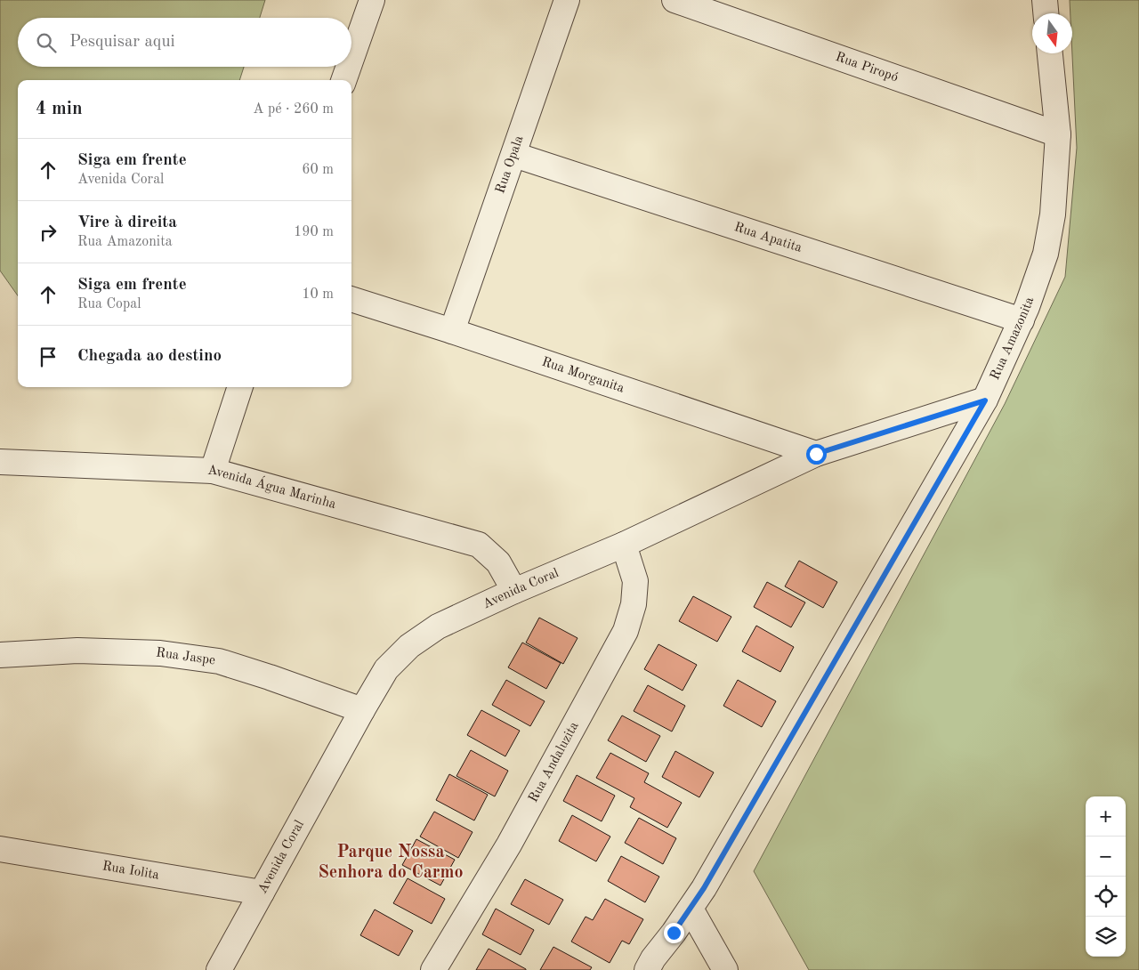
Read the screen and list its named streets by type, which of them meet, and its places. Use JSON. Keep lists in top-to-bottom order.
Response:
{
  "streets": {
    "street": [
      "Rua Piropó",
      "Rua Opala",
      "Rua Apatita",
      "Rua Amazonita",
      "Rua Morganita",
      "Avenida Água Marinha",
      "Avenida Coral",
      "Rua Jaspe",
      "Rua Andaluzita",
      "Rua Iolita"
    ]
  },
  "crossings": [
    ["Rua Piropó", "Rua Amazonita"],
    ["Rua Opala", "Rua Apatita"],
    ["Rua Opala", "Rua Morganita"],
    ["Rua Apatita", "Rua Amazonita"],
    ["Rua Amazonita", "Avenida Coral"],
    ["Rua Morganita", "Avenida Coral"],
    ["Avenida Água Marinha", "Avenida Coral"],
    ["Avenida Coral", "Rua Jaspe"],
    ["Avenida Coral", "Rua Andaluzita"],
    ["Avenida Coral", "Rua Iolita"]
  ],
  "districts": ["Parque Nossa Senhora do Carmo"],
  "north": "bottom",
  "page": {
    "search": "Pesquisar aqui",
    "heading": ["4 min", "A pé · 260 m"],
    "list": [
      ["Siga em frente", "Avenida Coral", "60 m"],
      ["Vire à direita", "Rua Amazonita", "190 m"],
      ["Siga em frente", "Rua Copal", "10 m"],
      "Chegada ao destino"
    ],
    "map_buttons": ["+", "−"]
  }
}
